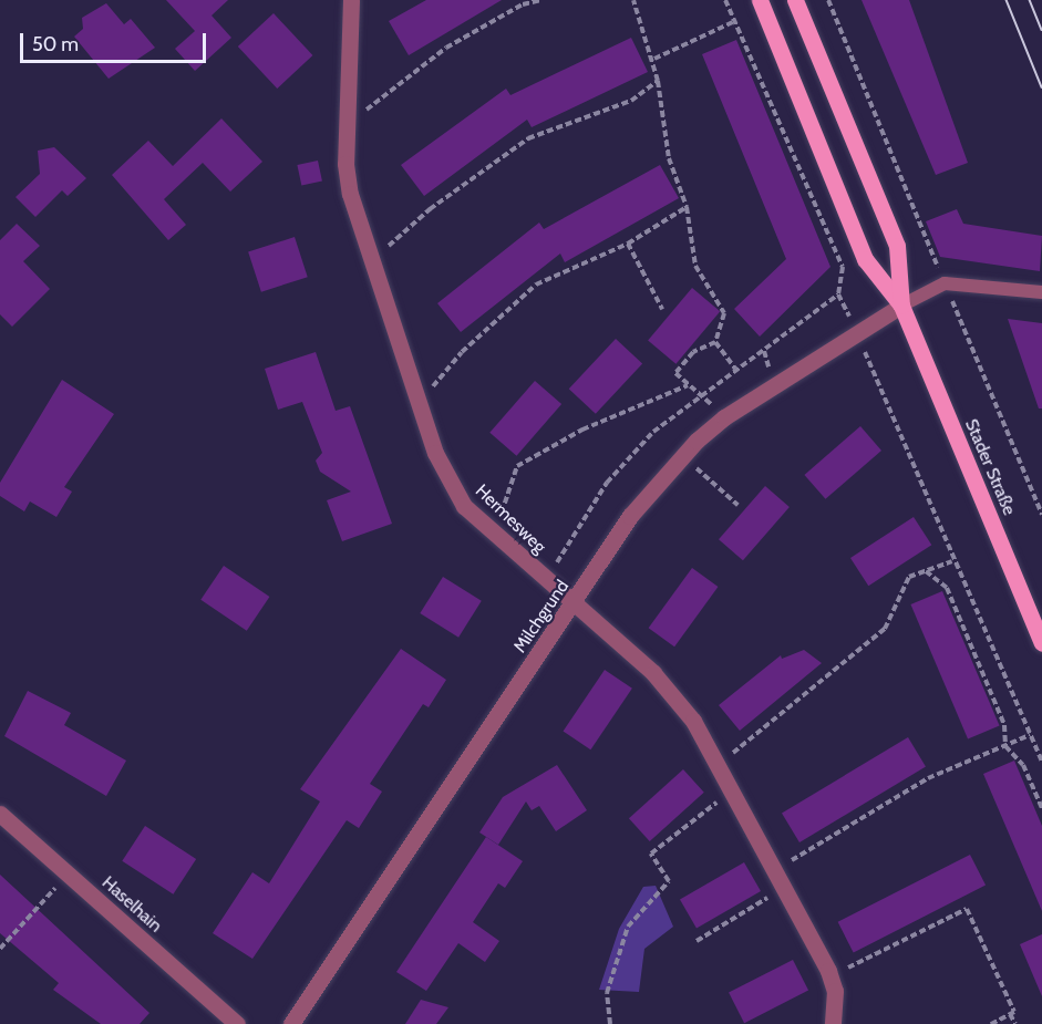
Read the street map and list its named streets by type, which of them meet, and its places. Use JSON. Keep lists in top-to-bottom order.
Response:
{
  "streets": {
    "main road": ["Stader Straße"],
    "street": ["Hermesweg", "Milchgrund", "Haselhain"]
  },
  "crossings": [
    ["Stader Straße", "Milchgrund"],
    ["Hermesweg", "Milchgrund"]
  ],
  "scale_bar": "50 m"
}
